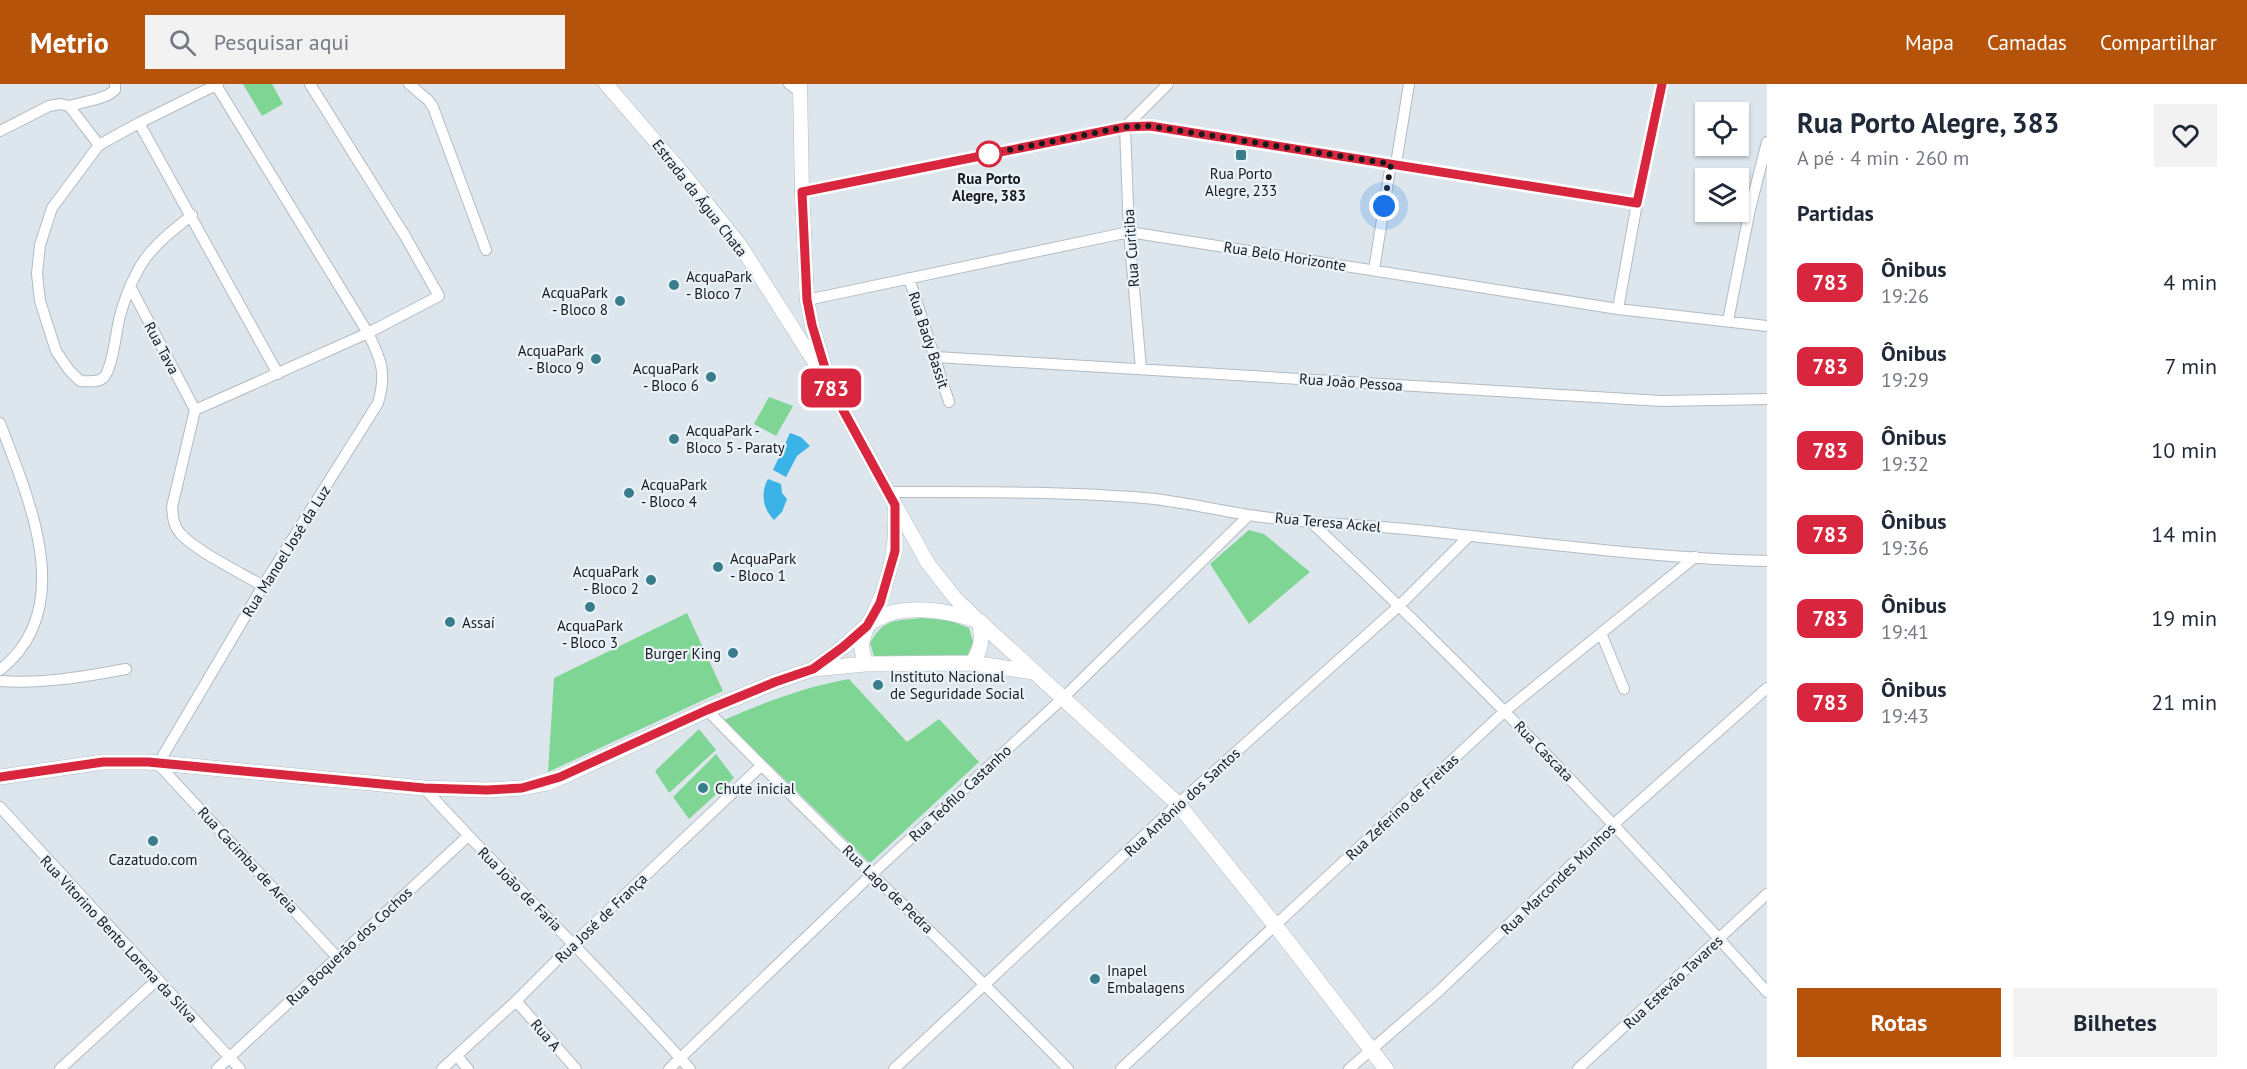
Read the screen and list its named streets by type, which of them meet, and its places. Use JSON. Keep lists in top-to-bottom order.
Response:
{
  "streets": {
    "street": [
      "Estrada da Água Chata",
      "Rua Curitiba",
      "Rua Belo Horizonte",
      "Rua Bady Bassit",
      "Rua Tava",
      "Rua João Pessoa",
      "Rua Teresa Ackel",
      "Rua Manoel José da Luz",
      "Rua Cascata",
      "Rua Teófilo Castanho",
      "Rua Antônio dos Santos",
      "Rua Zeferino de Freitas",
      "Rua Cacimba de Areia",
      "Rua Marcondes Munhos",
      "Rua João de Faria",
      "Rua Lago de Pedra",
      "Rua José de França",
      "Rua Vitorino Bento Lorena da Silva",
      "Rua Boquerão dos Cochos",
      "Rua Estevão Tavares",
      "Rua A"
    ]
  },
  "crossings": [
    ["Estrada da Água Chata", "Rua Teresa Ackel"],
    ["Rua Curitiba", "Rua Belo Horizonte"],
    ["Rua Curitiba", "Rua João Pessoa"],
    ["Rua Belo Horizonte", "Rua Bady Bassit"],
    ["Rua Bady Bassit", "Rua João Pessoa"],
    ["Rua Teresa Ackel", "Rua Cascata"],
    ["Rua Teresa Ackel", "Rua Teófilo Castanho"],
    ["Rua Teresa Ackel", "Rua Antônio dos Santos"],
    ["Rua Teresa Ackel", "Rua Zeferino de Freitas"],
    ["Rua Manoel José da Luz", "Rua Cacimba de Areia"],
    ["Rua Cascata", "Rua Antônio dos Santos"],
    ["Rua Cascata", "Rua Zeferino de Freitas"],
    ["Rua Cascata", "Rua Marcondes Munhos"],
    ["Rua Cascata", "Rua Estevão Tavares"],
    ["Rua Teófilo Castanho", "Rua João de Faria"],
    ["Rua Teófilo Castanho", "Rua Lago de Pedra"],
    ["Rua Antônio dos Santos", "Rua Lago de Pedra"],
    ["Rua Cacimba de Areia", "Rua Boquerão dos Cochos"],
    ["Rua João de Faria", "Rua José de França"],
    ["Rua João de Faria", "Rua Boquerão dos Cochos"],
    ["Rua Lago de Pedra", "Rua José de França"],
    ["Rua José de França", "Rua A"],
    ["Rua Vitorino Bento Lorena da Silva", "Rua Boquerão dos Cochos"]
  ],
  "places": {
    "other": [
      "Rua Porto Alegre, 383",
      "AcquaPark - Bloco 7",
      "AcquaPark - Bloco 8",
      "AcquaPark - Bloco 9",
      "AcquaPark - Bloco 6",
      "AcquaPark - Bloco 5 - Paraty",
      "AcquaPark - Bloco 4",
      "AcquaPark - Bloco 1",
      "AcquaPark - Bloco 2",
      "AcquaPark - Bloco 3",
      "Assaí",
      "Burger King",
      "Instituto Nacional de Seguridade Social",
      "Chute inicial",
      "Cazatudo.com",
      "Inapel Embalagens"
    ],
    "transit": ["Rua Porto Alegre, 233"]
  },
  "lines": ["bus line 783"],
  "page": {
    "header": "Metrio",
    "search": "Pesquisar aqui",
    "nav": ["Mapa", "Camadas", "Compartilhar"],
    "on_map": "783",
    "heading": [
      ["Rua Porto Alegre, 383", "A pé · 4 min · 260 m"],
      "Partidas"
    ],
    "list": [
      {
        "mark": "783",
        "name": "Ônibus",
        "note": "19:26",
        "value": "4 min"
      },
      {
        "mark": "783",
        "name": "Ônibus",
        "note": "19:29",
        "value": "7 min"
      },
      {
        "mark": "783",
        "name": "Ônibus",
        "note": "19:32",
        "value": "10 min"
      },
      {
        "mark": "783",
        "name": "Ônibus",
        "note": "19:36",
        "value": "14 min"
      },
      {
        "mark": "783",
        "name": "Ônibus",
        "note": "19:41",
        "value": "19 min"
      },
      {
        "mark": "783",
        "name": "Ônibus",
        "note": "19:43",
        "value": "21 min"
      }
    ],
    "buttons": ["Rotas", "Bilhetes"]
  }
}
